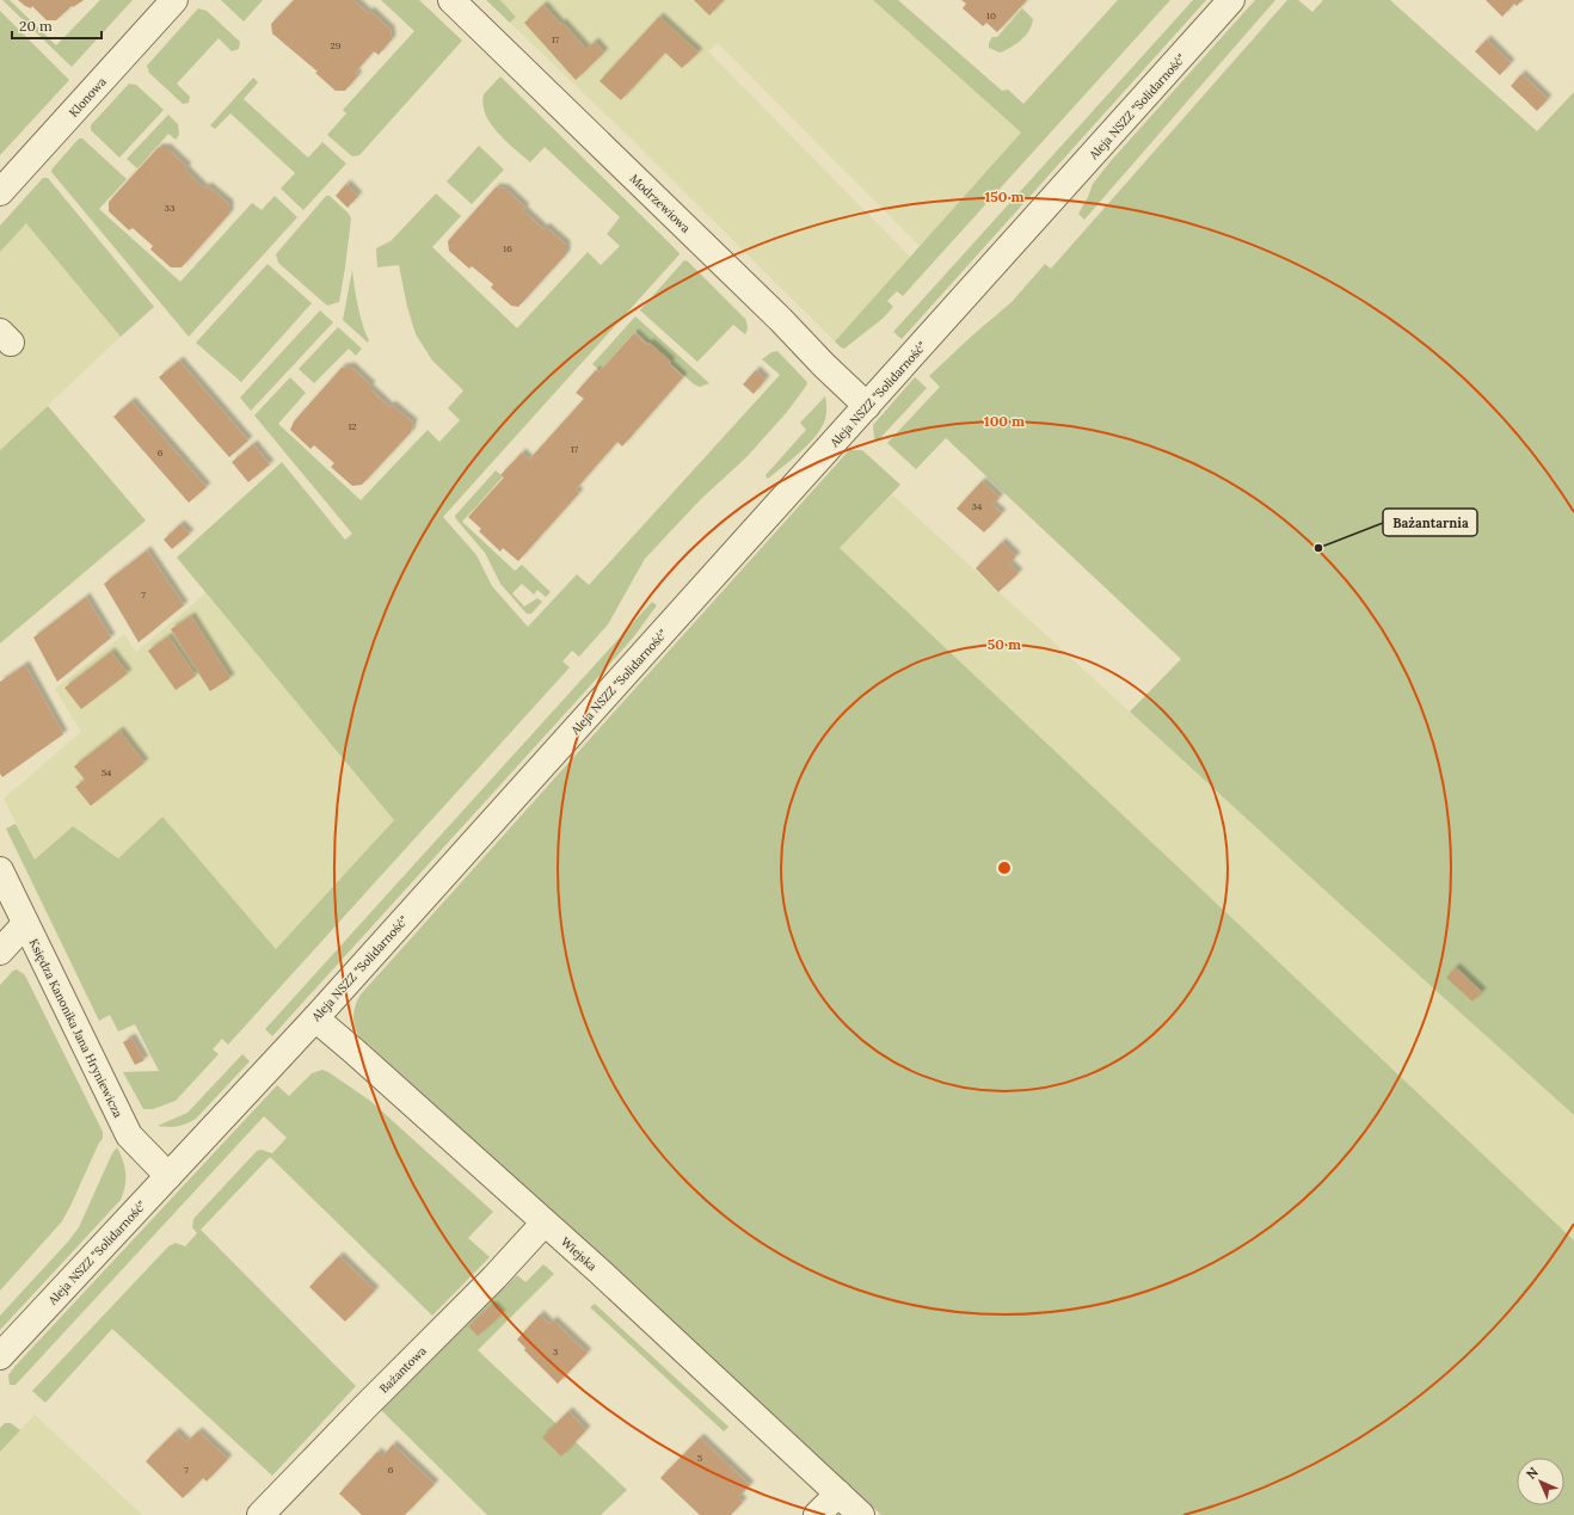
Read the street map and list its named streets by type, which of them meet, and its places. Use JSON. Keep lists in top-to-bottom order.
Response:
{
  "streets": {
    "street": [
      "Klonowa",
      "Aleja NSZZ \"Solidarność\"",
      "Modrzewiowa",
      "Księdza Kanonika Jana Hryniewicza",
      "Wiejska",
      "Bażantowa"
    ]
  },
  "crossings": [
    ["Aleja NSZZ \"Solidarność\"", "Modrzewiowa"],
    ["Aleja NSZZ \"Solidarność\"", "Księdza Kanonika Jana Hryniewicza"],
    ["Aleja NSZZ \"Solidarność\"", "Wiejska"],
    ["Wiejska", "Bażantowa"]
  ],
  "places": ["Bażantarnia"],
  "house_numbers": [
    "10",
    "17",
    "29",
    "33",
    "16",
    "12",
    "17",
    "6",
    "34",
    "7",
    "54",
    "3",
    "5",
    "7",
    "6"
  ],
  "scale_bar": "20 m",
  "north": "top left",
  "rings": ["150 m", "100 m", "50 m"]
}
